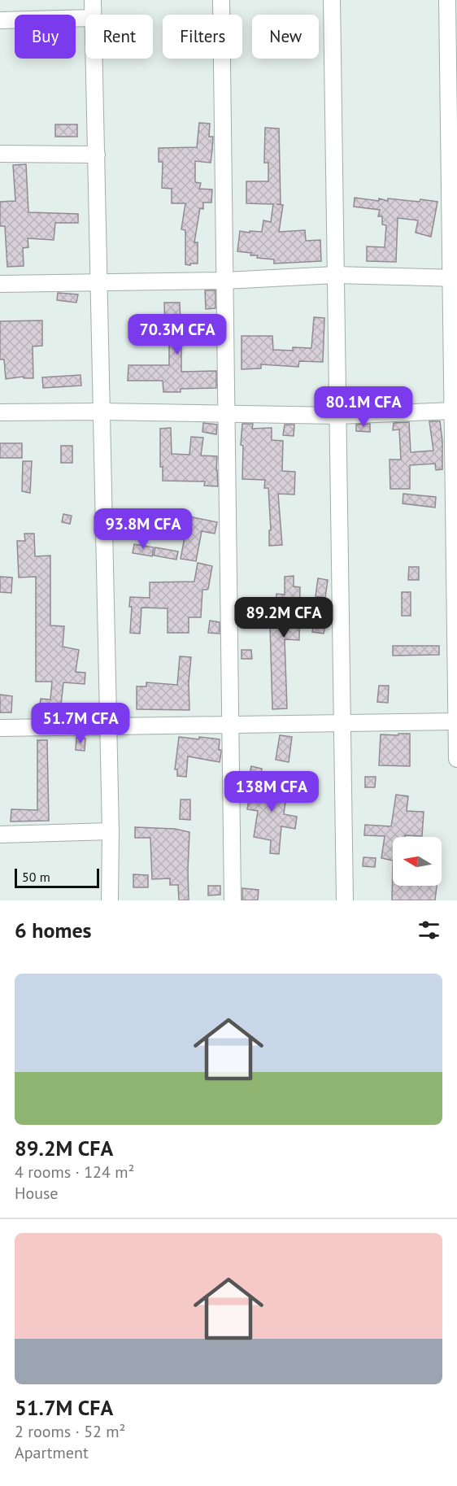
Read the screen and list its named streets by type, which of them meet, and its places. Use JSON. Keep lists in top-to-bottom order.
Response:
{
  "scale_bar": "50 m",
  "north": "left",
  "page": {
    "chip": [
      "Buy",
      "Rent",
      "Filters",
      "New"
    ],
    "price": [
      "70.3M CFA",
      "80.1M CFA",
      "93.8M CFA",
      "89.2M CFA",
      "51.7M CFA",
      "138M CFA"
    ],
    "scale": "50 m",
    "heading": "6 homes",
    "list": [
      {
        "name": "89.2M CFA",
        "note": "4 rooms · 124 m² · House"
      },
      {
        "name": "51.7M CFA",
        "note": "2 rooms · 52 m² · Apartment"
      }
    ]
  }
}
